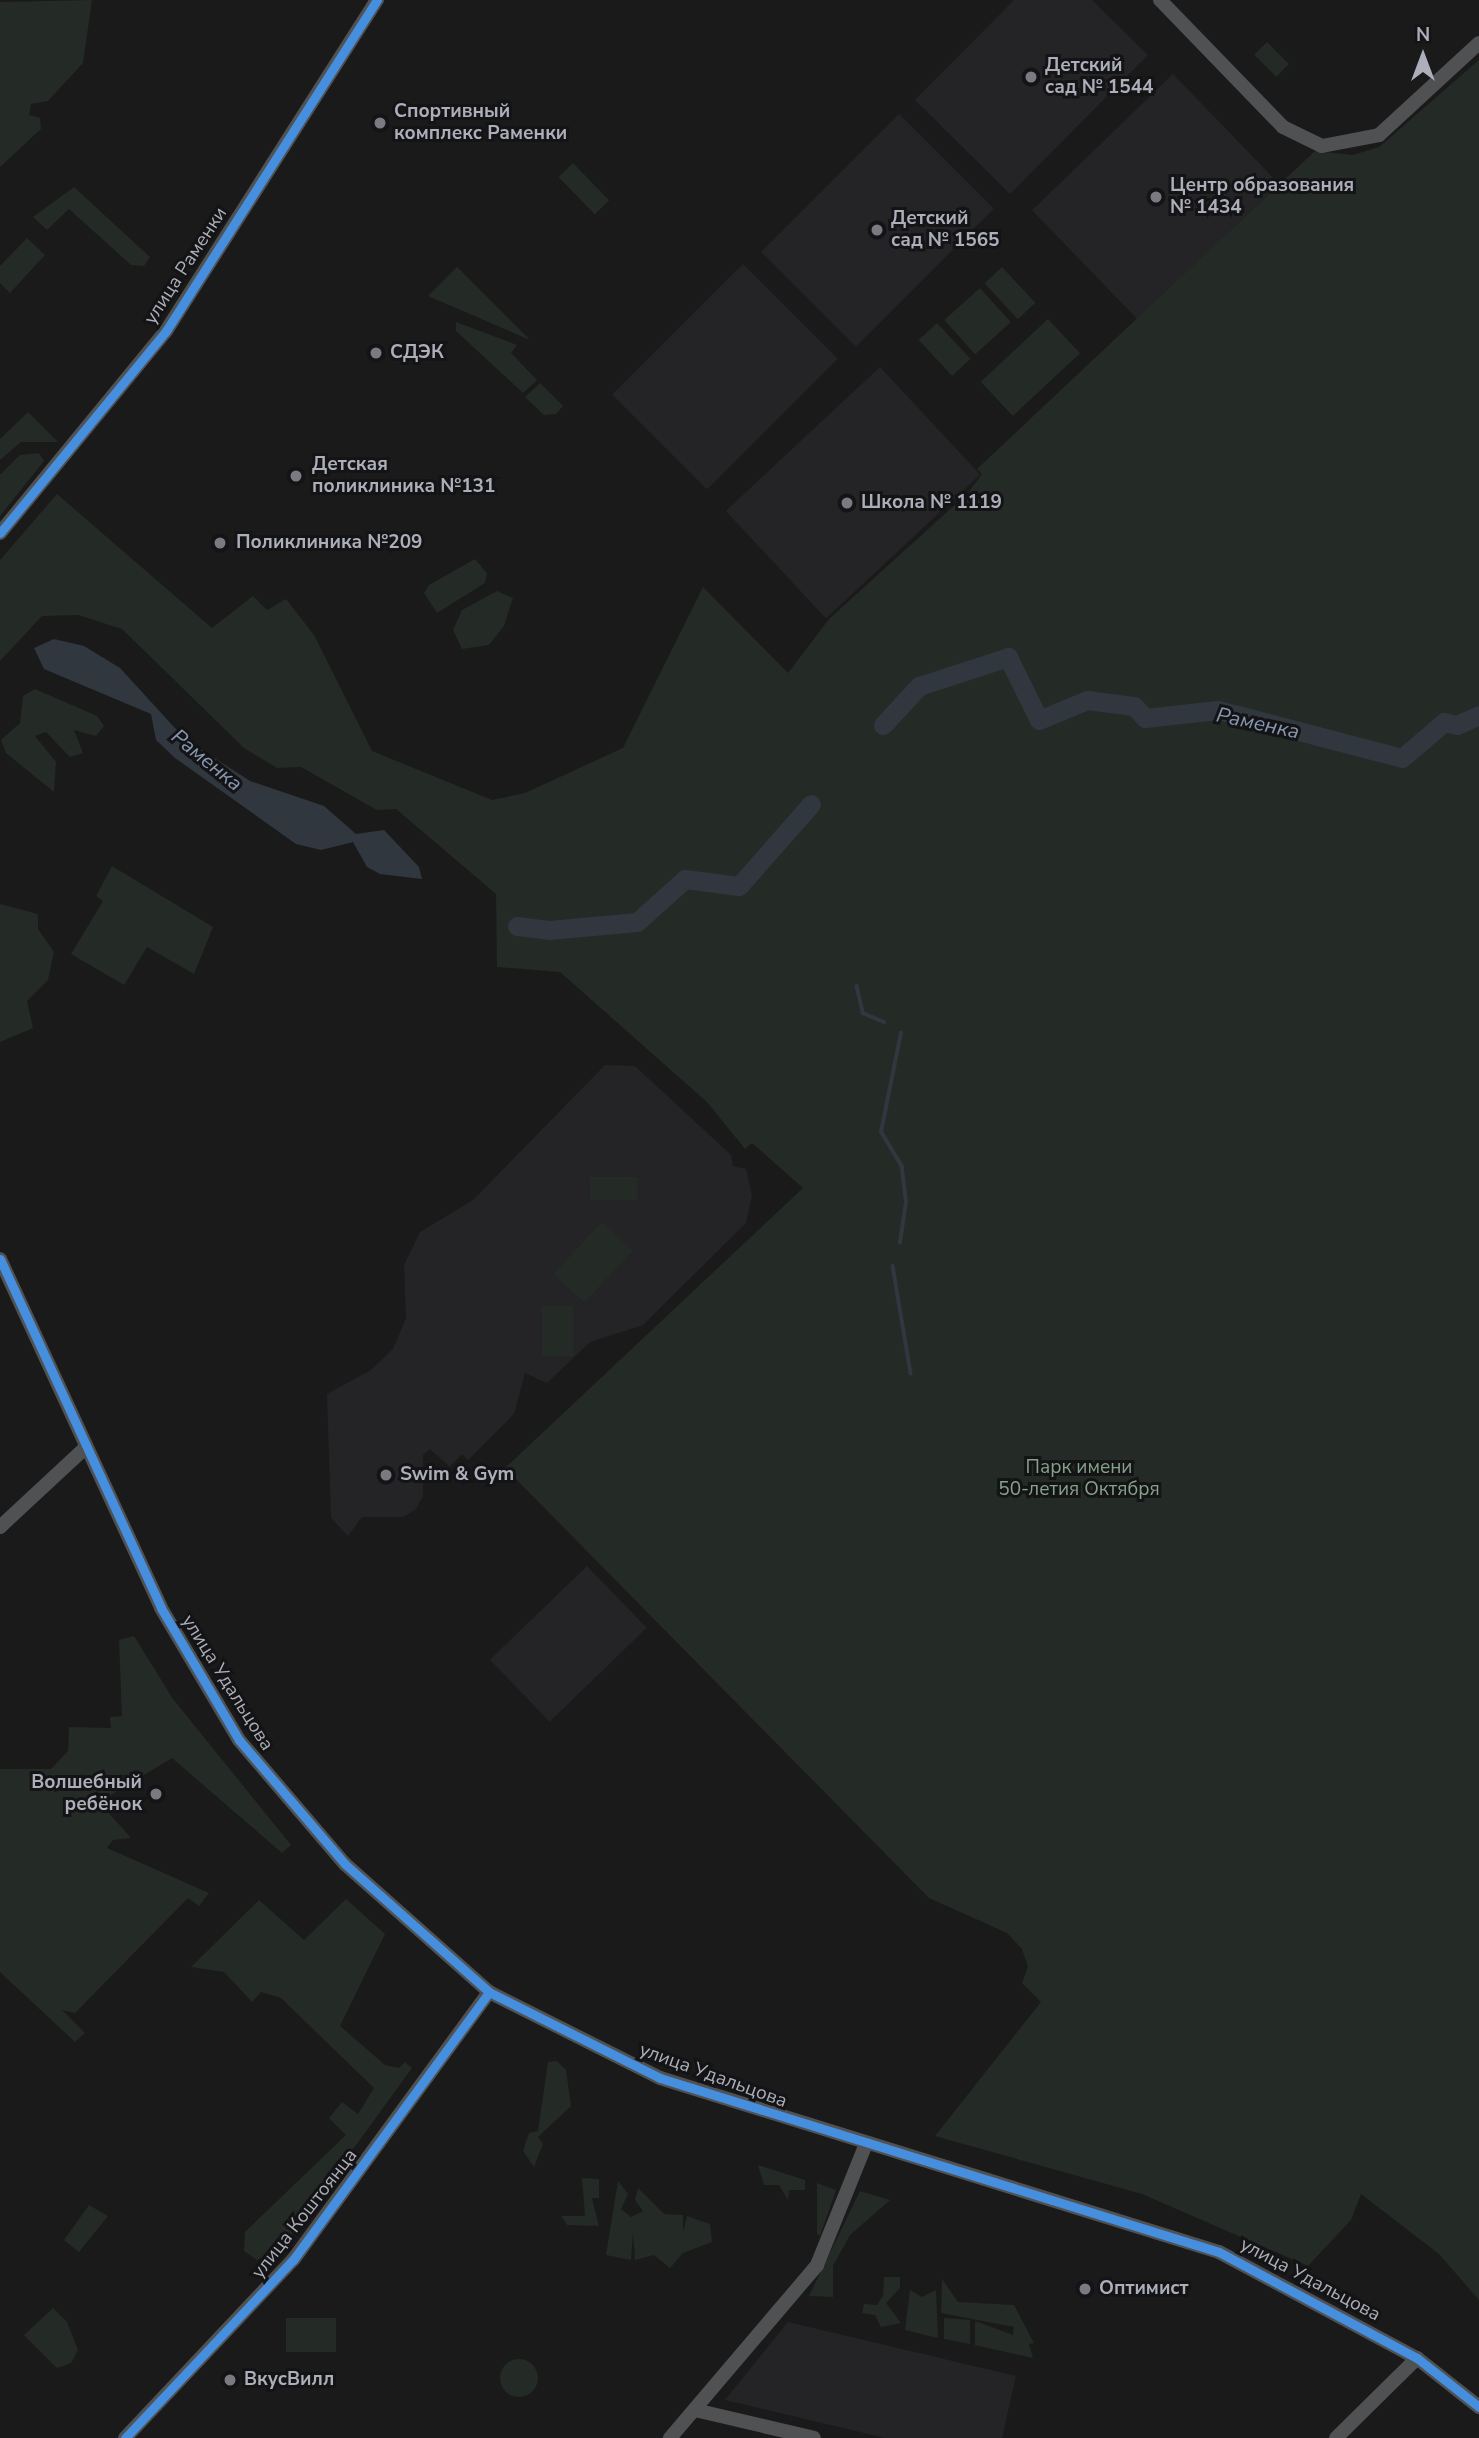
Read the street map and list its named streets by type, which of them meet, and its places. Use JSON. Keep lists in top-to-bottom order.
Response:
{
  "streets": {
    "street": ["улица Раменки", "улица Удальцова", "улица Коштоянца"]
  },
  "crossings": [
    ["улица Удальцова", "улица Коштоянца"]
  ],
  "water": ["Раменка"],
  "parks": ["Парк имени 50-летия Октября"],
  "places": [
    "Детский сад № 1544",
    "Спортивный комплекс Раменки",
    "Центр образования № 1434",
    "Детский сад № 1565",
    "СДЭК",
    "Детская поликлиника №131",
    "Школа № 1119",
    "Поликлиника №209",
    "Swim & Gym",
    "Волшебный ребёнок",
    "Оптимист",
    "ВкусВилл"
  ],
  "north": "top"
}
